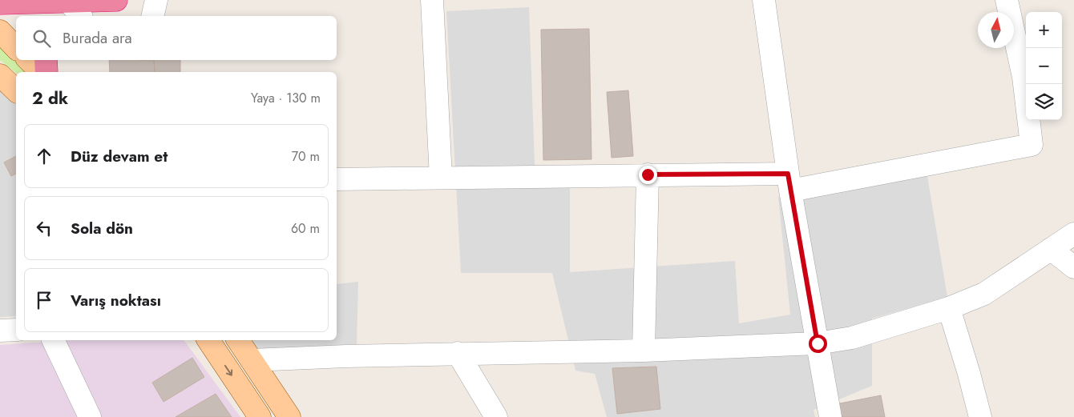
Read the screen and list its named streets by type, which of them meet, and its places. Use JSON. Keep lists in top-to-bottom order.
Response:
{
  "north": "top",
  "page": {
    "map_buttons": ["+", "−"],
    "search": "Burada ara",
    "heading": ["2 dk", "Yaya · 130 m"],
    "list": [
      ["Düz devam et", "70 m"],
      ["Sola dön", "60 m"],
      "Varış noktası"
    ]
  }
}
